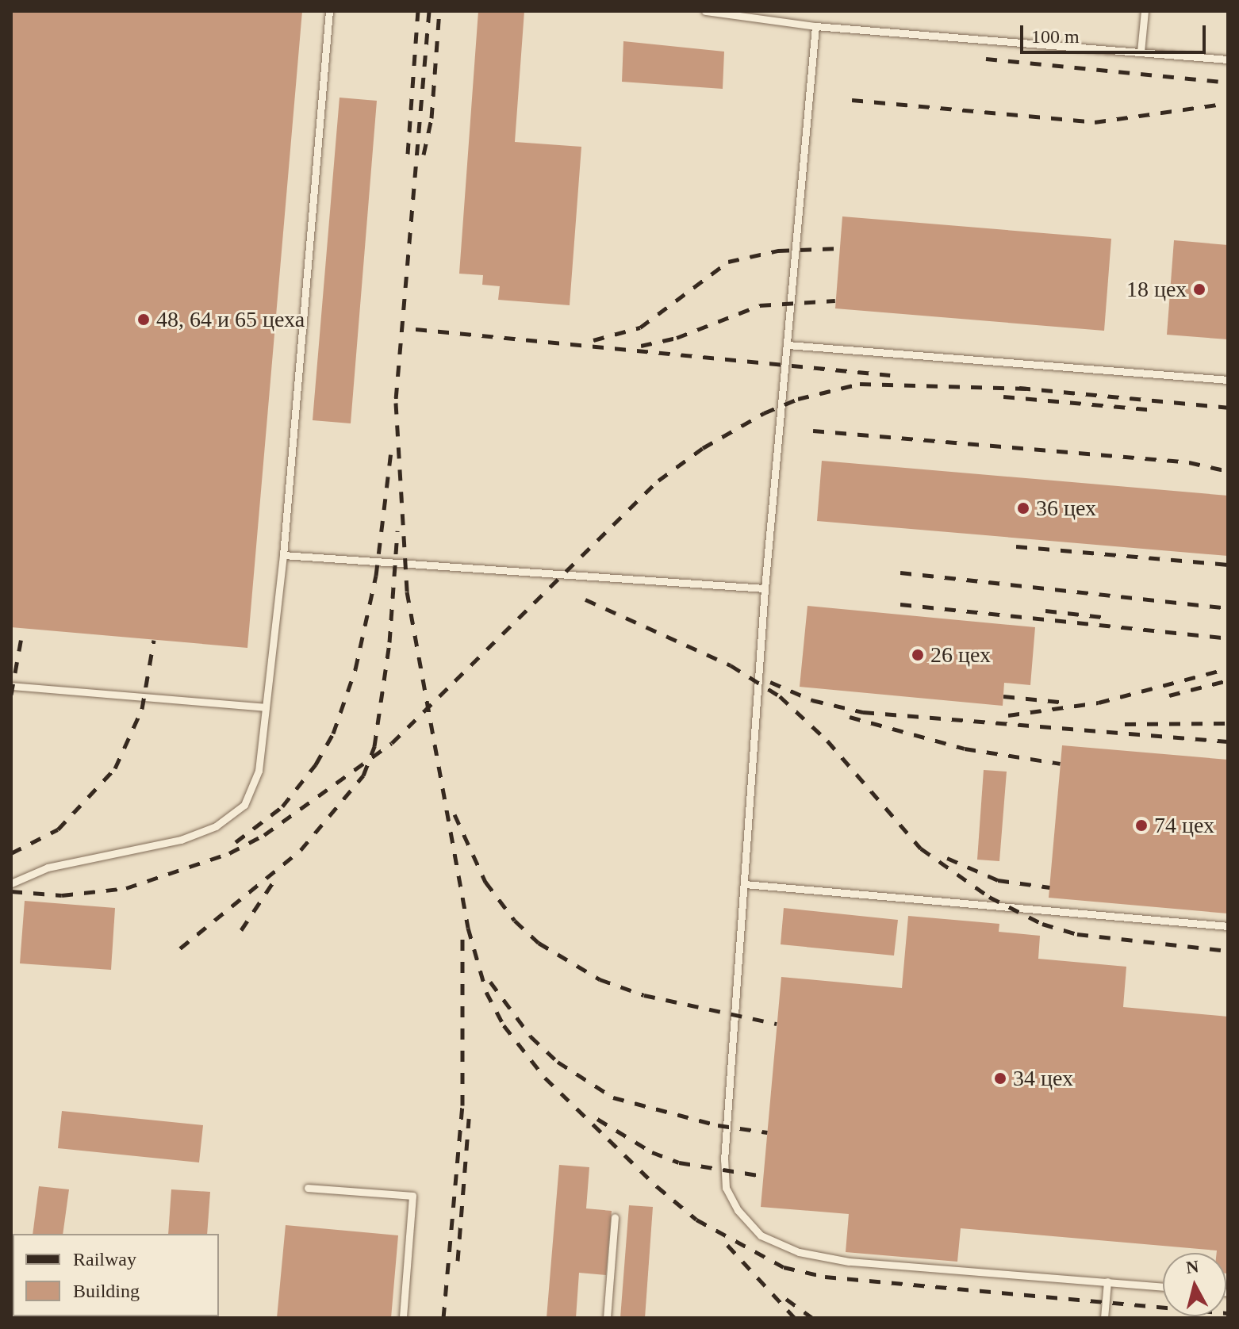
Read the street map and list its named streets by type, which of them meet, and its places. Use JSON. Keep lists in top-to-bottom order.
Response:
{
  "places": [
    "18 цех",
    "48, 64 и 65 цеха",
    "36 цех",
    "26 цех",
    "74 цех",
    "34 цех"
  ],
  "legend": ["Railway", "Building"],
  "scale_bar": "100 m",
  "north": "top"
}
